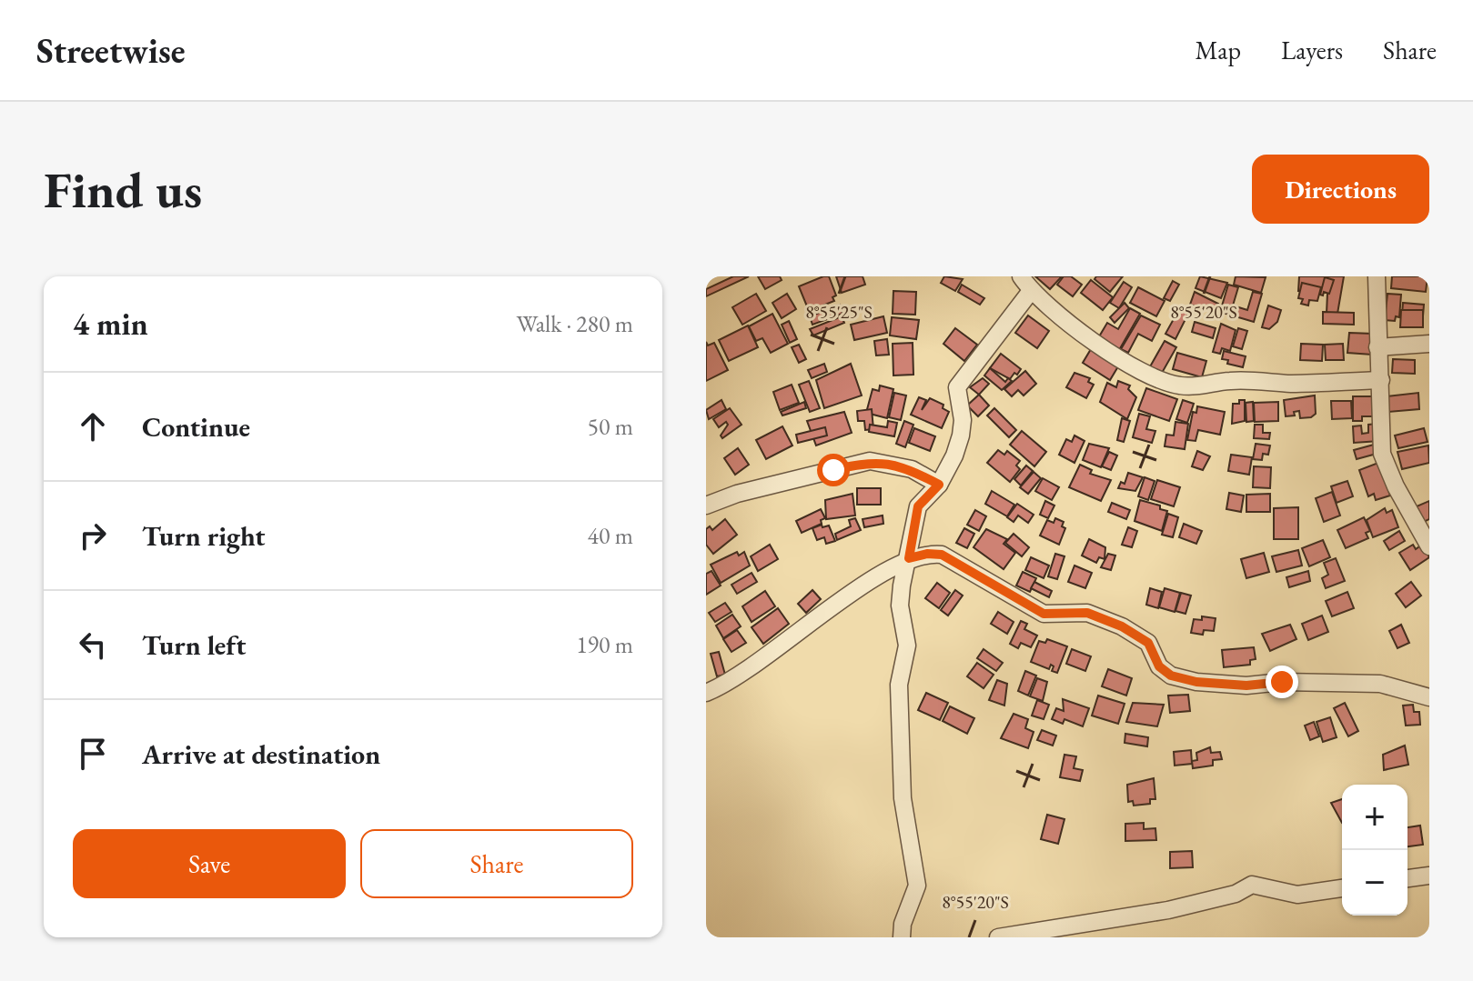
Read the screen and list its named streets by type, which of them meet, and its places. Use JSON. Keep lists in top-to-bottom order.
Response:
{
  "page": {
    "header": "Streetwise",
    "nav": ["Map", "Layers", "Share"],
    "buttons": [
      "Directions",
      ["Save", "Share"]
    ],
    "title": "Find us",
    "heading": ["4 min", "Walk · 280 m"],
    "list": [
      ["Continue", "50 m"],
      ["Turn right", "40 m"],
      ["Turn left", "190 m"],
      "Arrive at destination"
    ],
    "map_buttons": ["+", "−"]
  },
  "coordinates": ["8°55'25\"S", "8°55'20\"S"]
}
